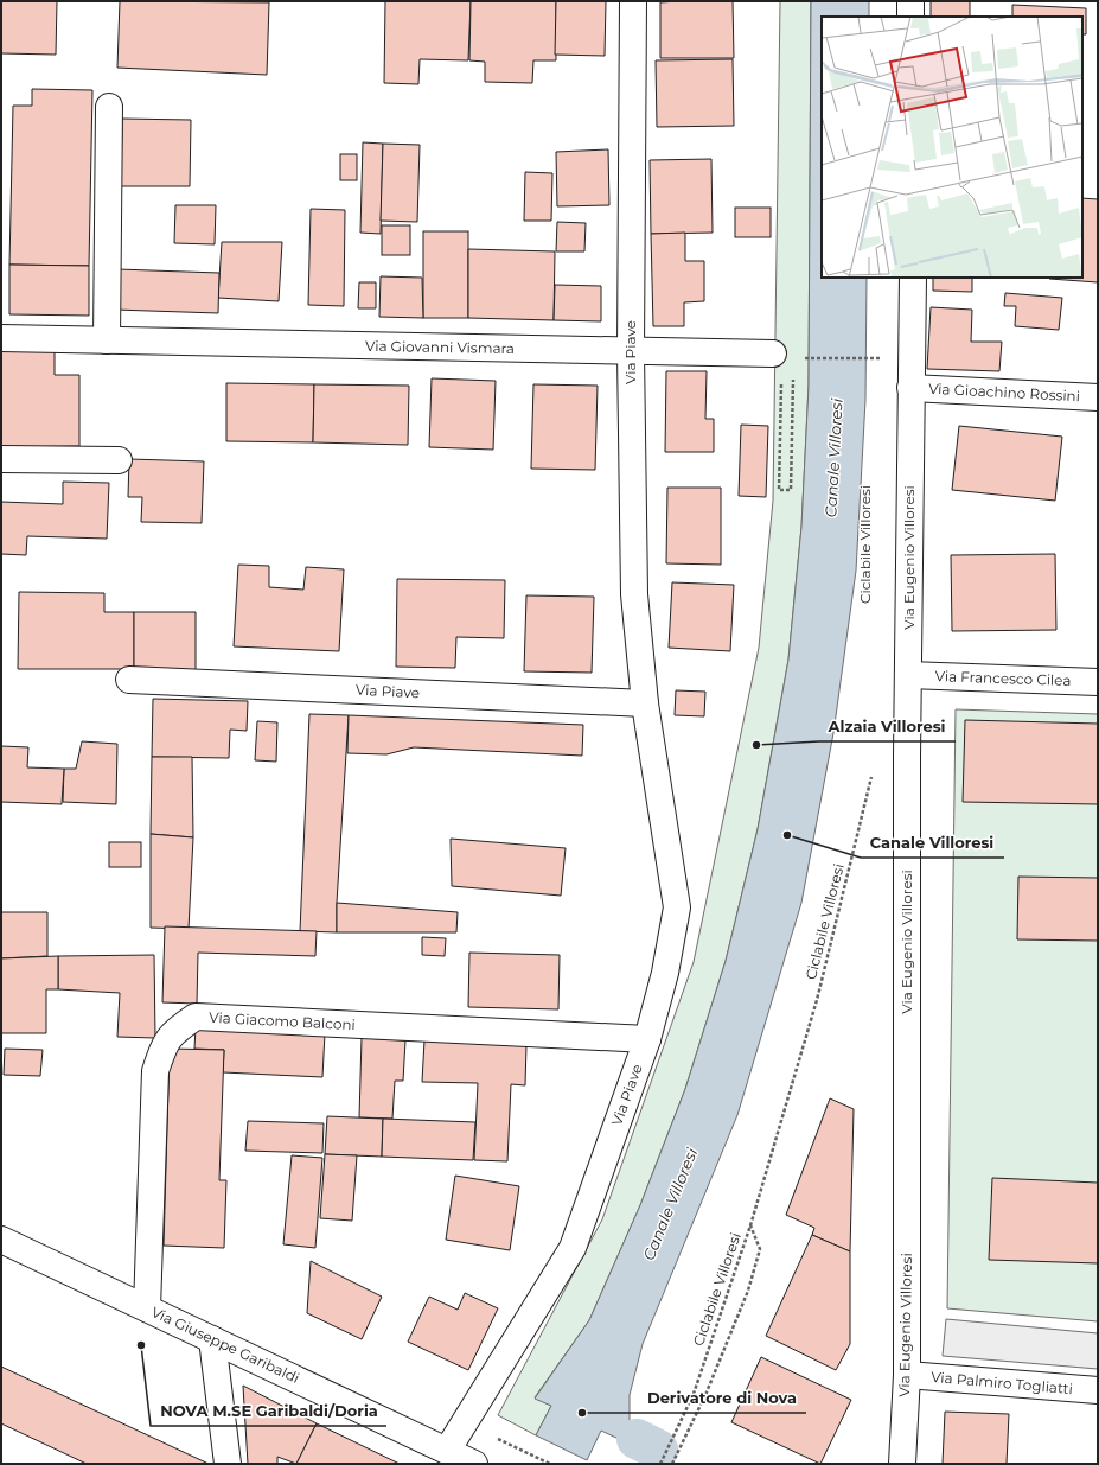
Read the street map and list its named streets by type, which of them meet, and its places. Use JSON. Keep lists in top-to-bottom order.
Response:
{
  "streets": {
    "street": [
      "Via Giovanni Vismara",
      "Via Piave",
      "Via Gioachino Rossini",
      "Via Eugenio Villoresi",
      "Via Francesco Cilea",
      "Via Giacomo Balconi",
      "Via Giuseppe Garibaldi",
      "Via Palmiro Togliatti"
    ],
    "path": ["Ciclabile Villoresi"]
  },
  "crossings": [
    ["Via Giovanni Vismara", "Via Piave"],
    ["Via Piave", "Via Giacomo Balconi"],
    ["Via Piave", "Via Giuseppe Garibaldi"],
    ["Via Gioachino Rossini", "Via Eugenio Villoresi"],
    ["Via Eugenio Villoresi", "Via Francesco Cilea"],
    ["Via Eugenio Villoresi", "Via Palmiro Togliatti"],
    ["Via Giacomo Balconi", "Via Giuseppe Garibaldi"]
  ],
  "water": ["Canale Villoresi"],
  "places": [
    "Alzaia Villoresi",
    "Canale Villoresi",
    "NOVA M.SE Garibaldi/Doria",
    "Derivatore di Nova"
  ]
}
